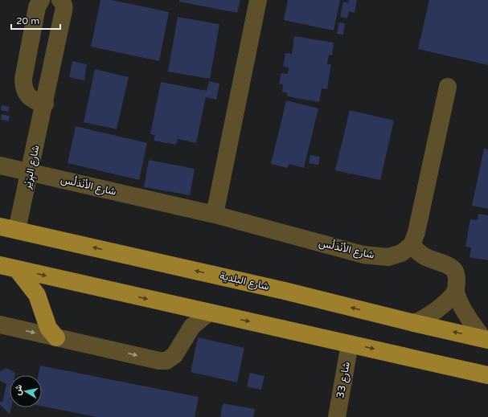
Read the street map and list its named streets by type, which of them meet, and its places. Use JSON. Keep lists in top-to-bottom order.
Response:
{
  "streets": {
    "main road": ["شارع البلدية"],
    "street": ["شارع البِرَيْر", "شارع الأنْدَلُس", "شارع 33"]
  },
  "crossings": [
    ["شارع البِرَيْر", "شارع الأنْدَلُس"],
    ["شارع البِرَيْر", "شارع البلدية"]
  ],
  "scale_bar": "20 m",
  "north": "left"
}
